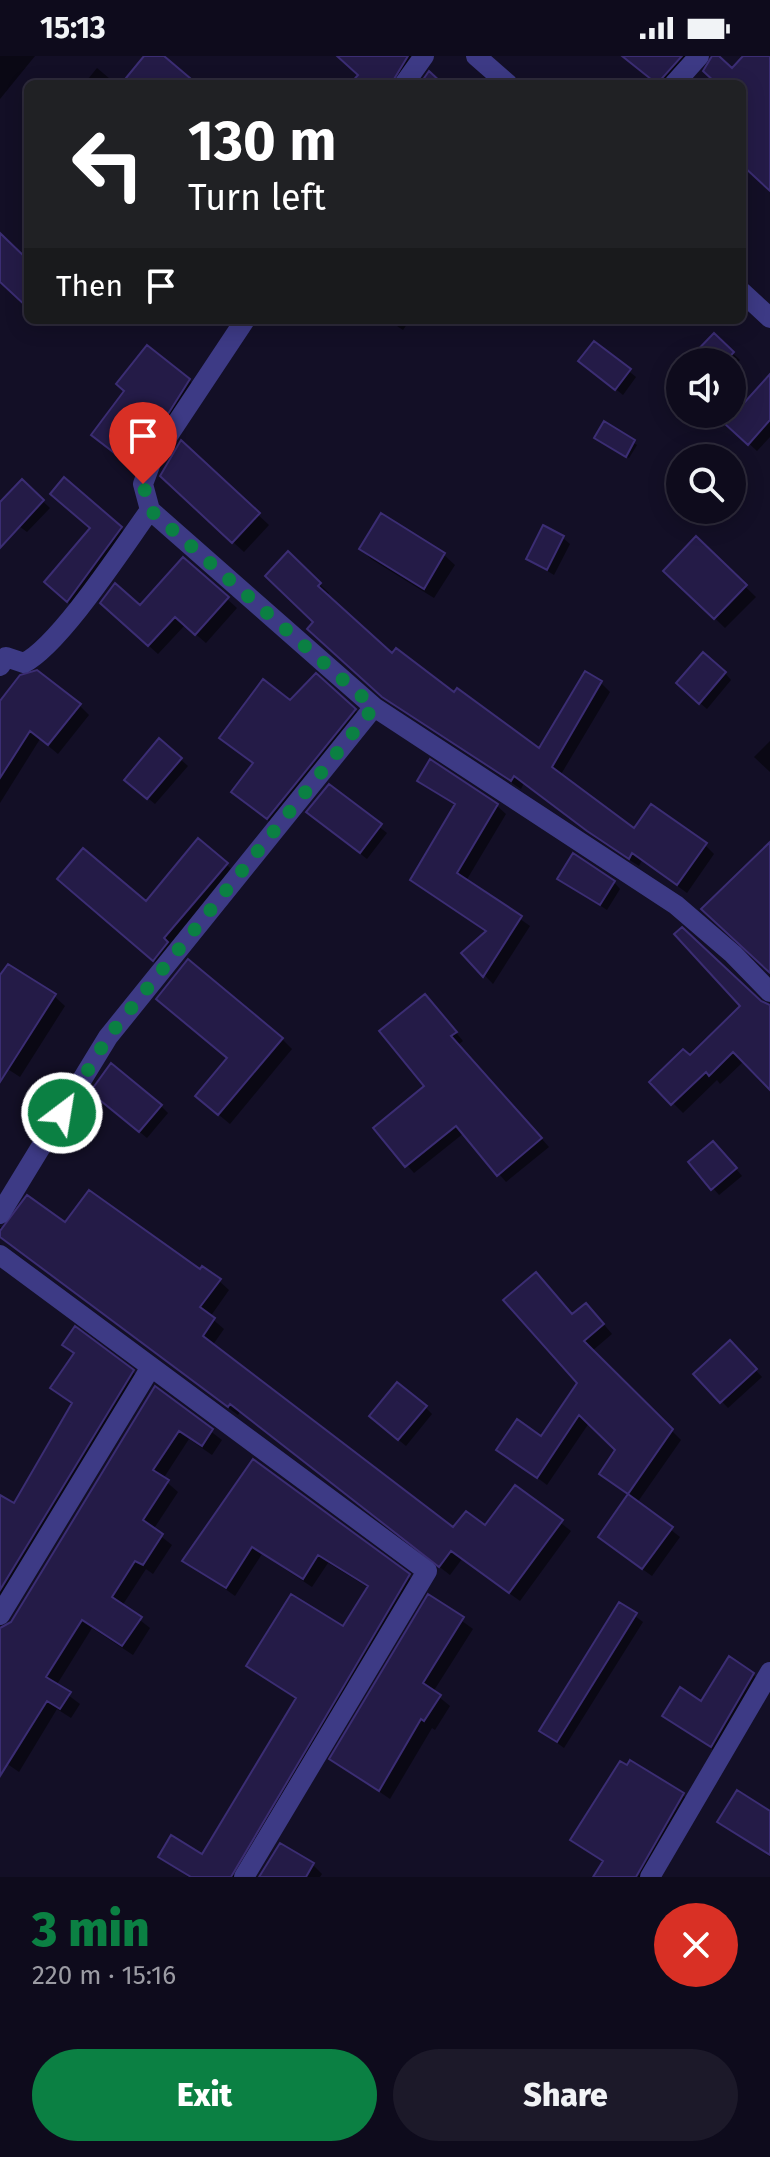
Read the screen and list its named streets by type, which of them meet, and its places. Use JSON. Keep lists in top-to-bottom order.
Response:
{
  "page": {
    "status": "15:13",
    "turn": ["130 m", "Turn left"],
    "then": "Then",
    "heading": ["3 min", "220 m · 15:16"],
    "buttons": ["Exit", "Share"]
  }
}
